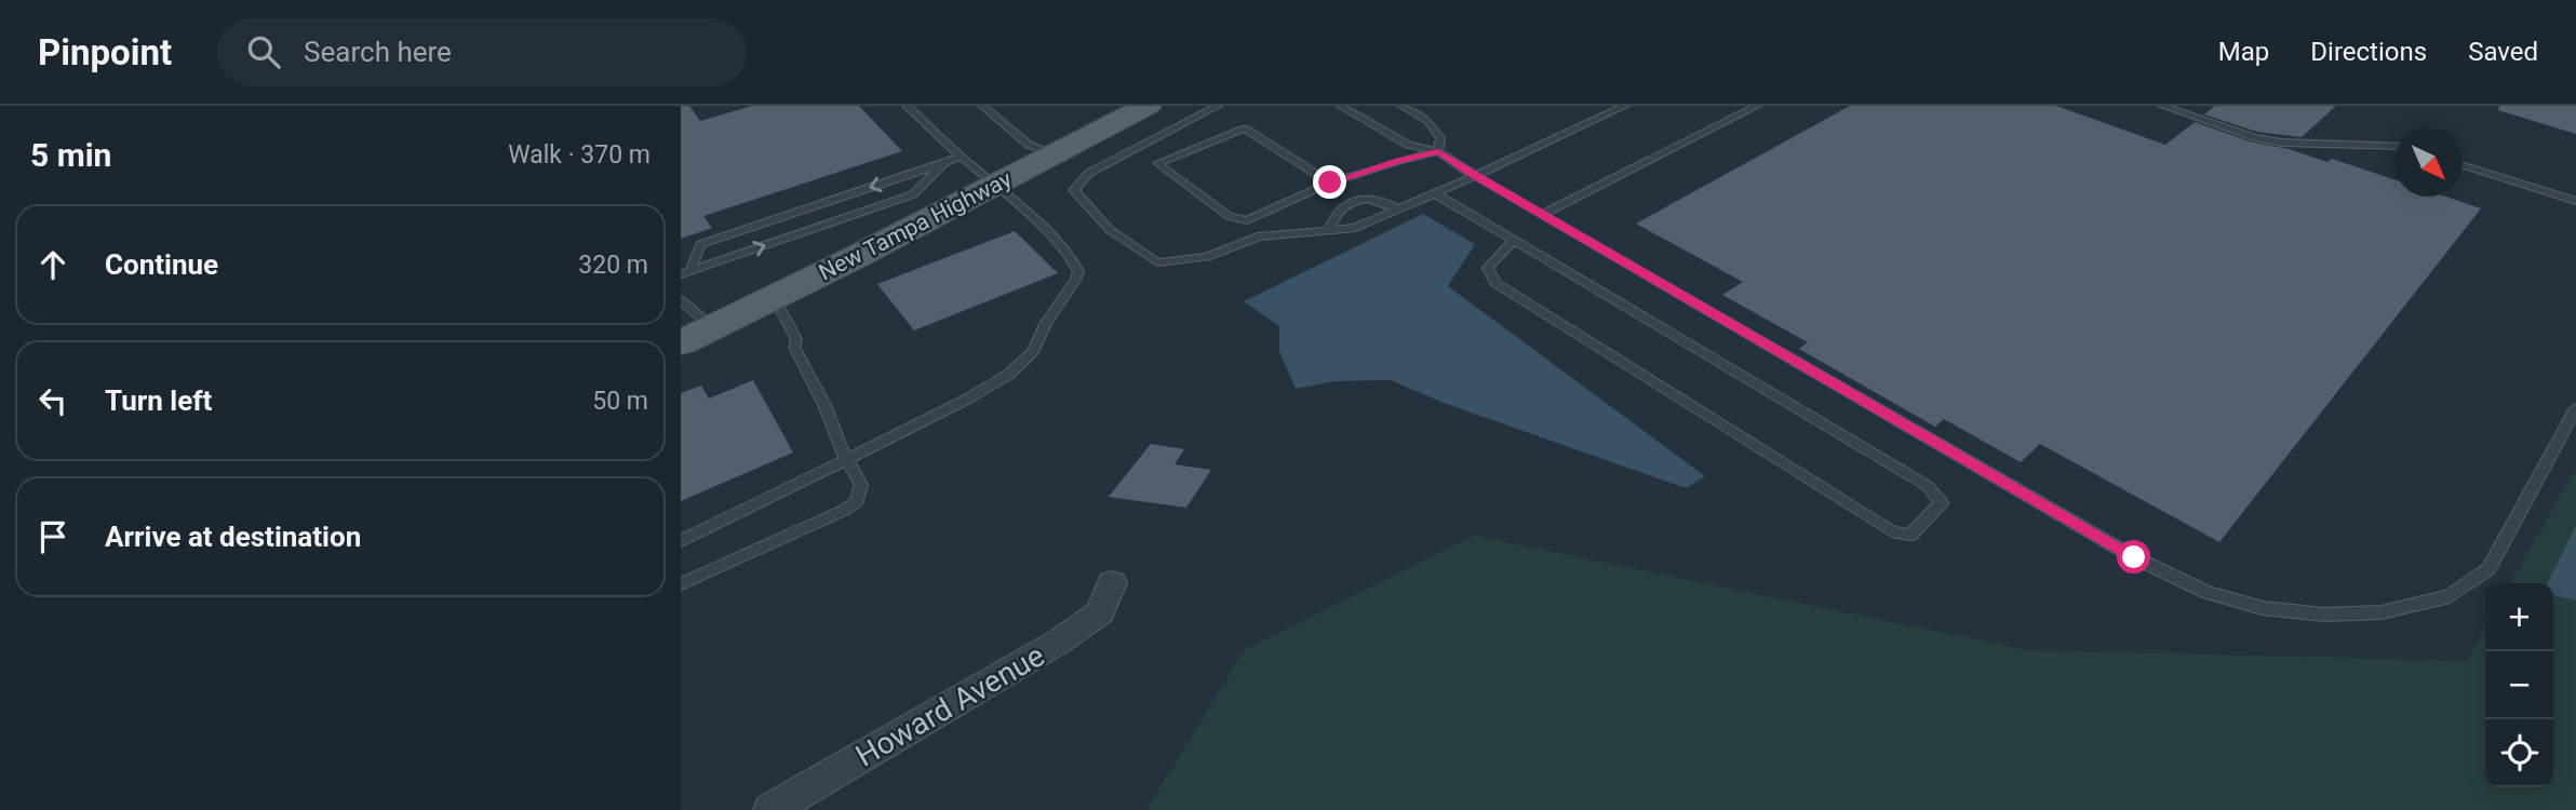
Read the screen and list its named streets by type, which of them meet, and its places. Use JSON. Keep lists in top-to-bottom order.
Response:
{
  "streets": {
    "main road": ["New Tampa Highway"],
    "street": ["Howard Avenue"]
  },
  "north": "bottom right",
  "page": {
    "header": "Pinpoint",
    "search": "Search here",
    "nav": ["Map", "Directions", "Saved"],
    "heading": ["5 min", "Walk · 370 m"],
    "list": [
      ["Continue", "320 m"],
      ["Turn left", "50 m"],
      "Arrive at destination"
    ],
    "map_buttons": ["+", "−"]
  }
}
